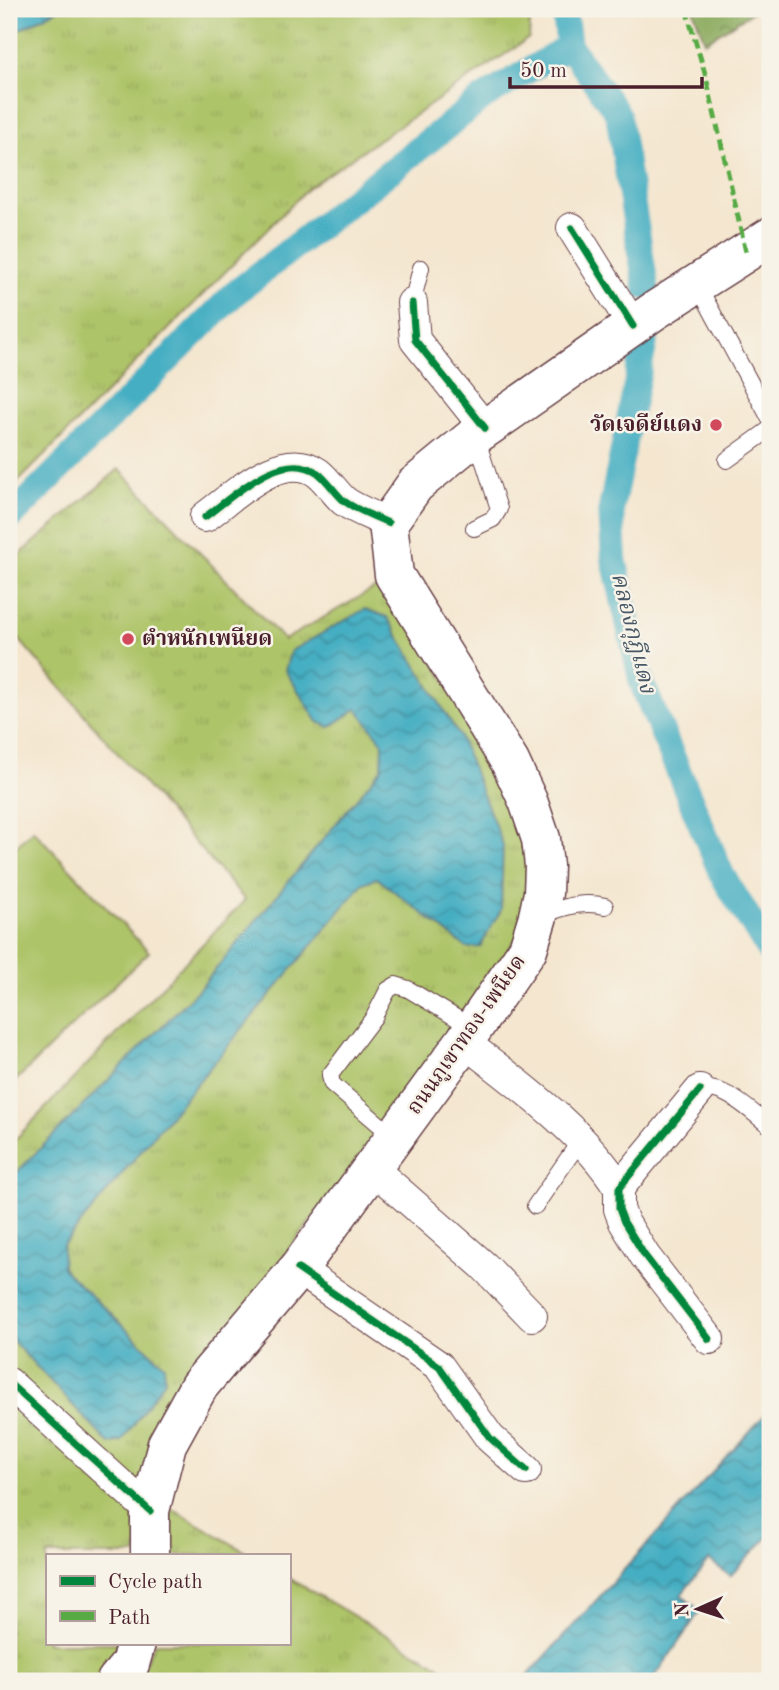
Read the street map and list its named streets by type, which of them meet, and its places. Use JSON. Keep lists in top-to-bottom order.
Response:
{
  "streets": {
    "main road": ["ถนนภูเขาทอง-เพนียด"]
  },
  "water": ["คลองกุฎีแดง"],
  "places": ["วัดเจดีย์แดง", "ตำหนักเพนียด"],
  "legend": ["Cycle path", "Path"],
  "scale_bar": "50 m",
  "north": "left"
}
